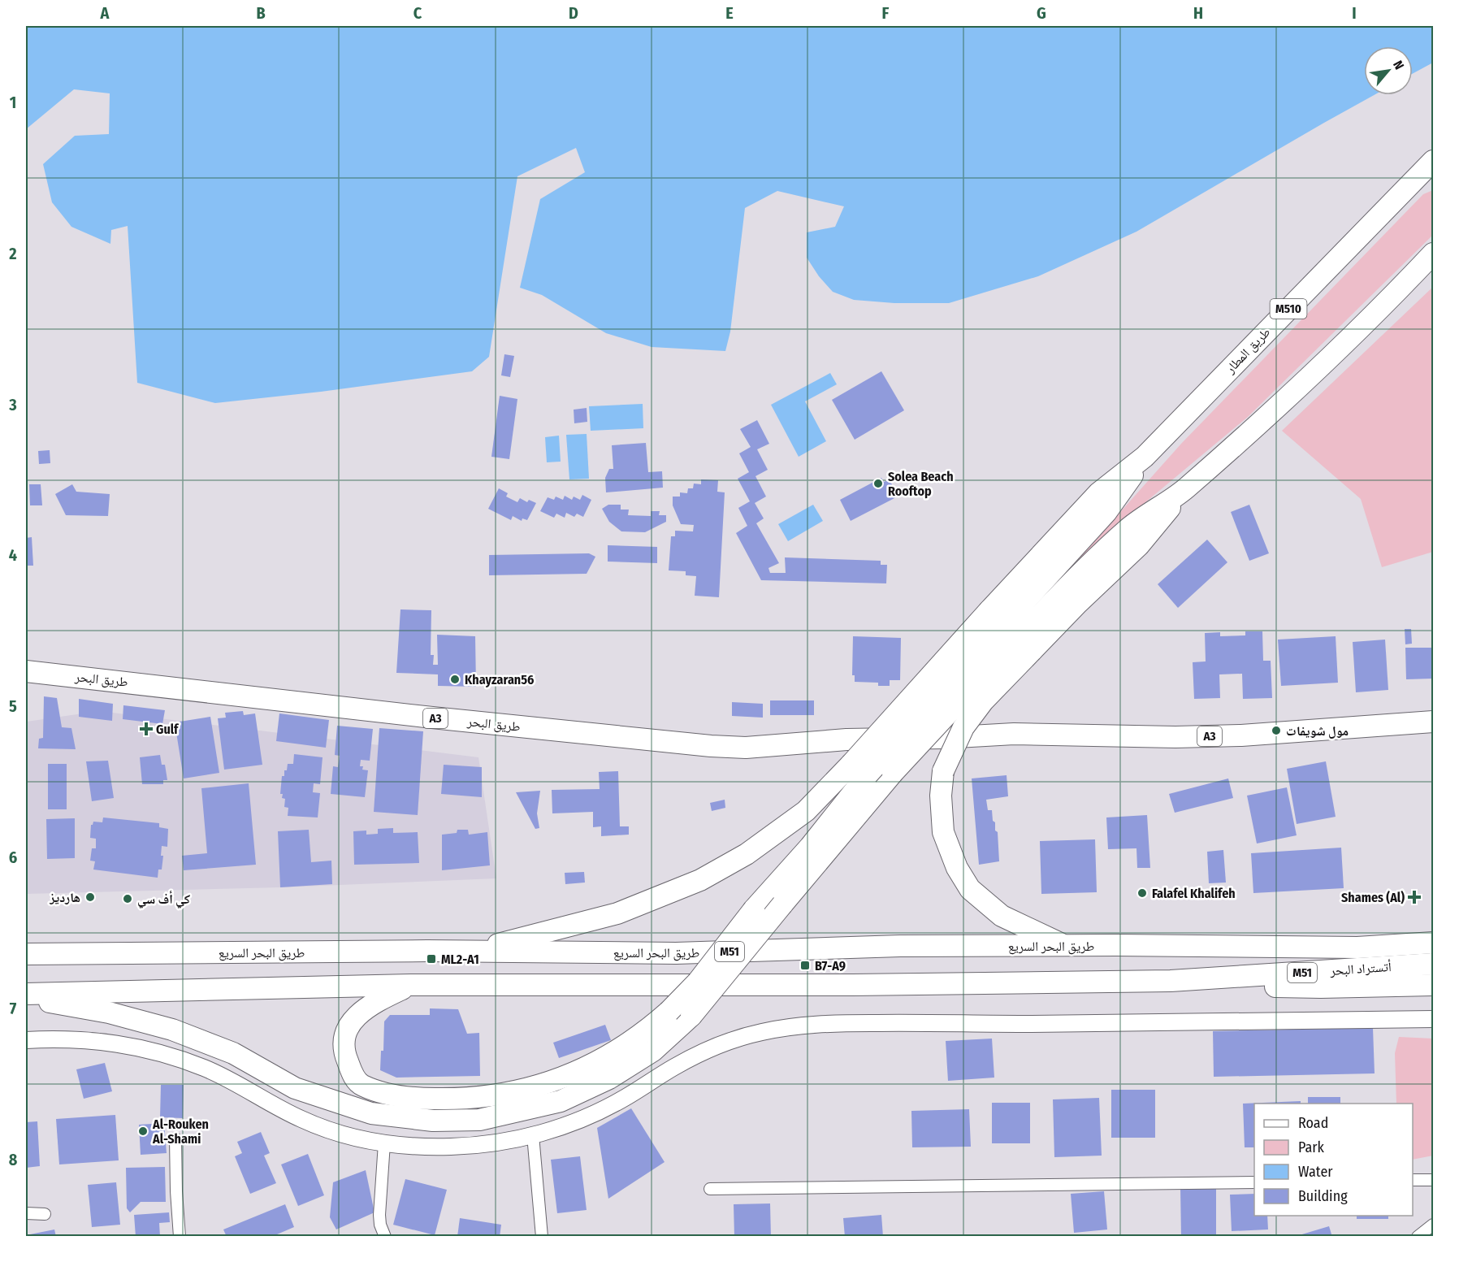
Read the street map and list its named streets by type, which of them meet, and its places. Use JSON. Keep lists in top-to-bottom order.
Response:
{
  "streets": {
    "highway": [
      "M510",
      "طريق المطار",
      "طريق البحر",
      "A3",
      "طريق البحر السريع",
      "M51",
      "أتستراد البحر"
    ]
  },
  "crossings": [
    ["M51", "أتستراد البحر"]
  ],
  "places": {
    "other": [
      "Solea Beach Rooftop",
      "Khayzaran56",
      "مول شويفات",
      "Falafel Khalifeh",
      "هارديز",
      "كي أف سي",
      "Al-Rouken Al-Shami"
    ],
    "health": ["Gulf", "Shames (Al)"],
    "transit": ["ML2-A1", "B7-A9"]
  },
  "legend": [
    "Road",
    "Park",
    "Water",
    "Building"
  ],
  "north": "top right",
  "grid": {
    "columns": [
      "A",
      "B",
      "C",
      "D",
      "E",
      "F",
      "G",
      "H",
      "I"
    ],
    "rows": [
      "1",
      "2",
      "3",
      "4",
      "5",
      "6",
      "7",
      "8"
    ]
  }
}
